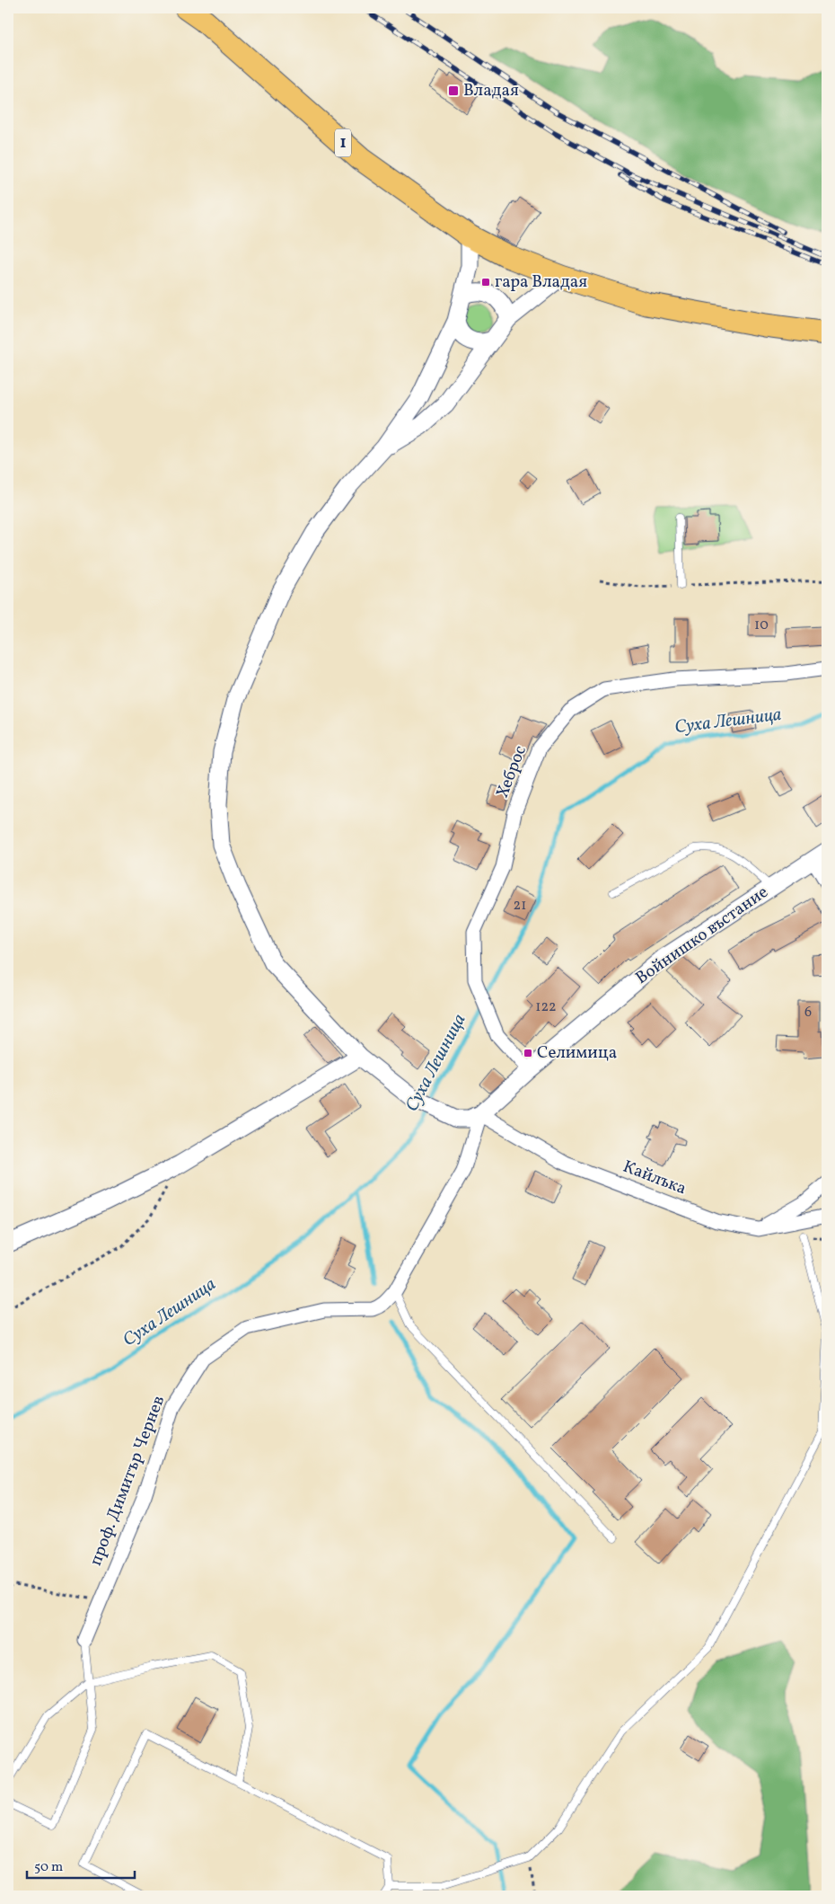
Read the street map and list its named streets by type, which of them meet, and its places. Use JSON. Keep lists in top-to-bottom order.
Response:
{
  "streets": {
    "highway": ["1"],
    "street": [
      "Хеброс",
      "Войнишко въстание",
      "Кайлъка",
      "проф. Димитър Чернев"
    ]
  },
  "crossings": [
    ["Хеброс", "Войнишко въстание"],
    ["Войнишко въстание", "Кайлъка"]
  ],
  "water": ["Суха Лешница"],
  "places": {
    "transit": ["Владая", "гара Владая", "Селимица"]
  },
  "house_numbers": [
    "10",
    "21",
    "122",
    "6"
  ],
  "scale_bar": "50 m"
}
